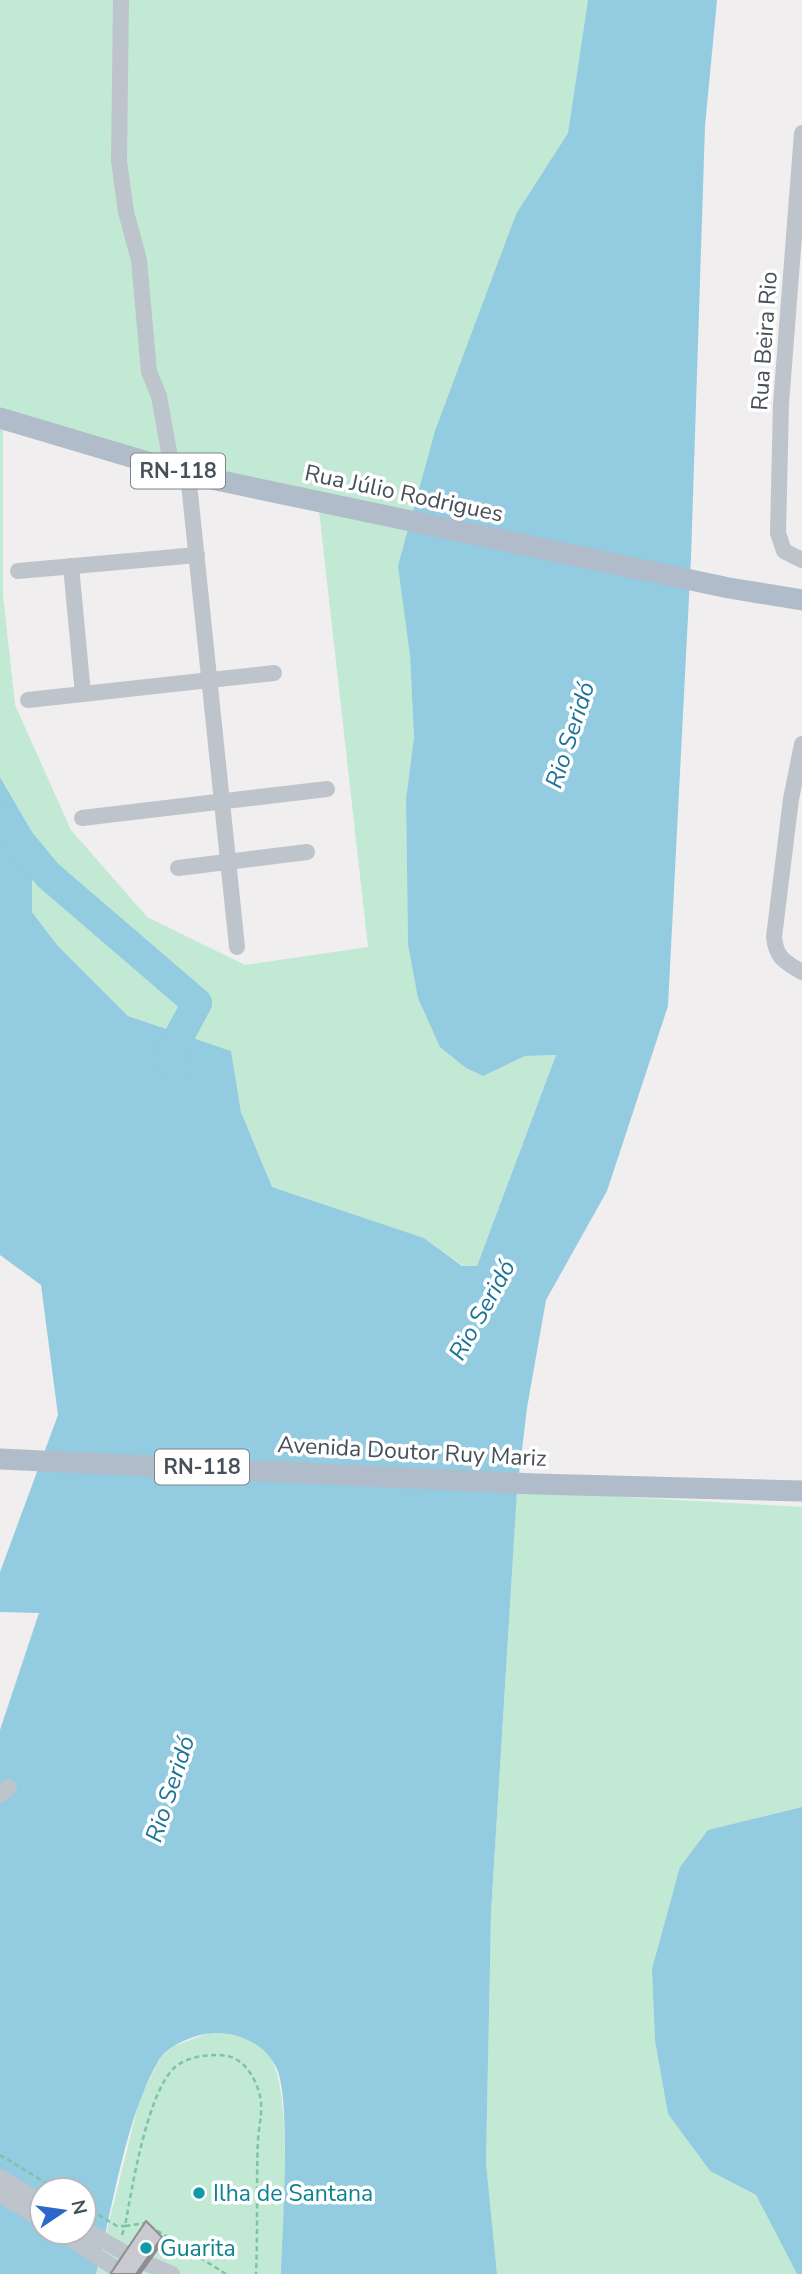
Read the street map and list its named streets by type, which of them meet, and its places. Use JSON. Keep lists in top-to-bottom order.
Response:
{
  "streets": {
    "main road": ["RN-118", "Rua Júlio Rodrigues", "Avenida Doutor Ruy Mariz"],
    "street": ["Rua Beira Rio"]
  },
  "water": ["Rio Seridó"],
  "places": ["Ilha de Santana", "Guarita"],
  "north": "right"
}
